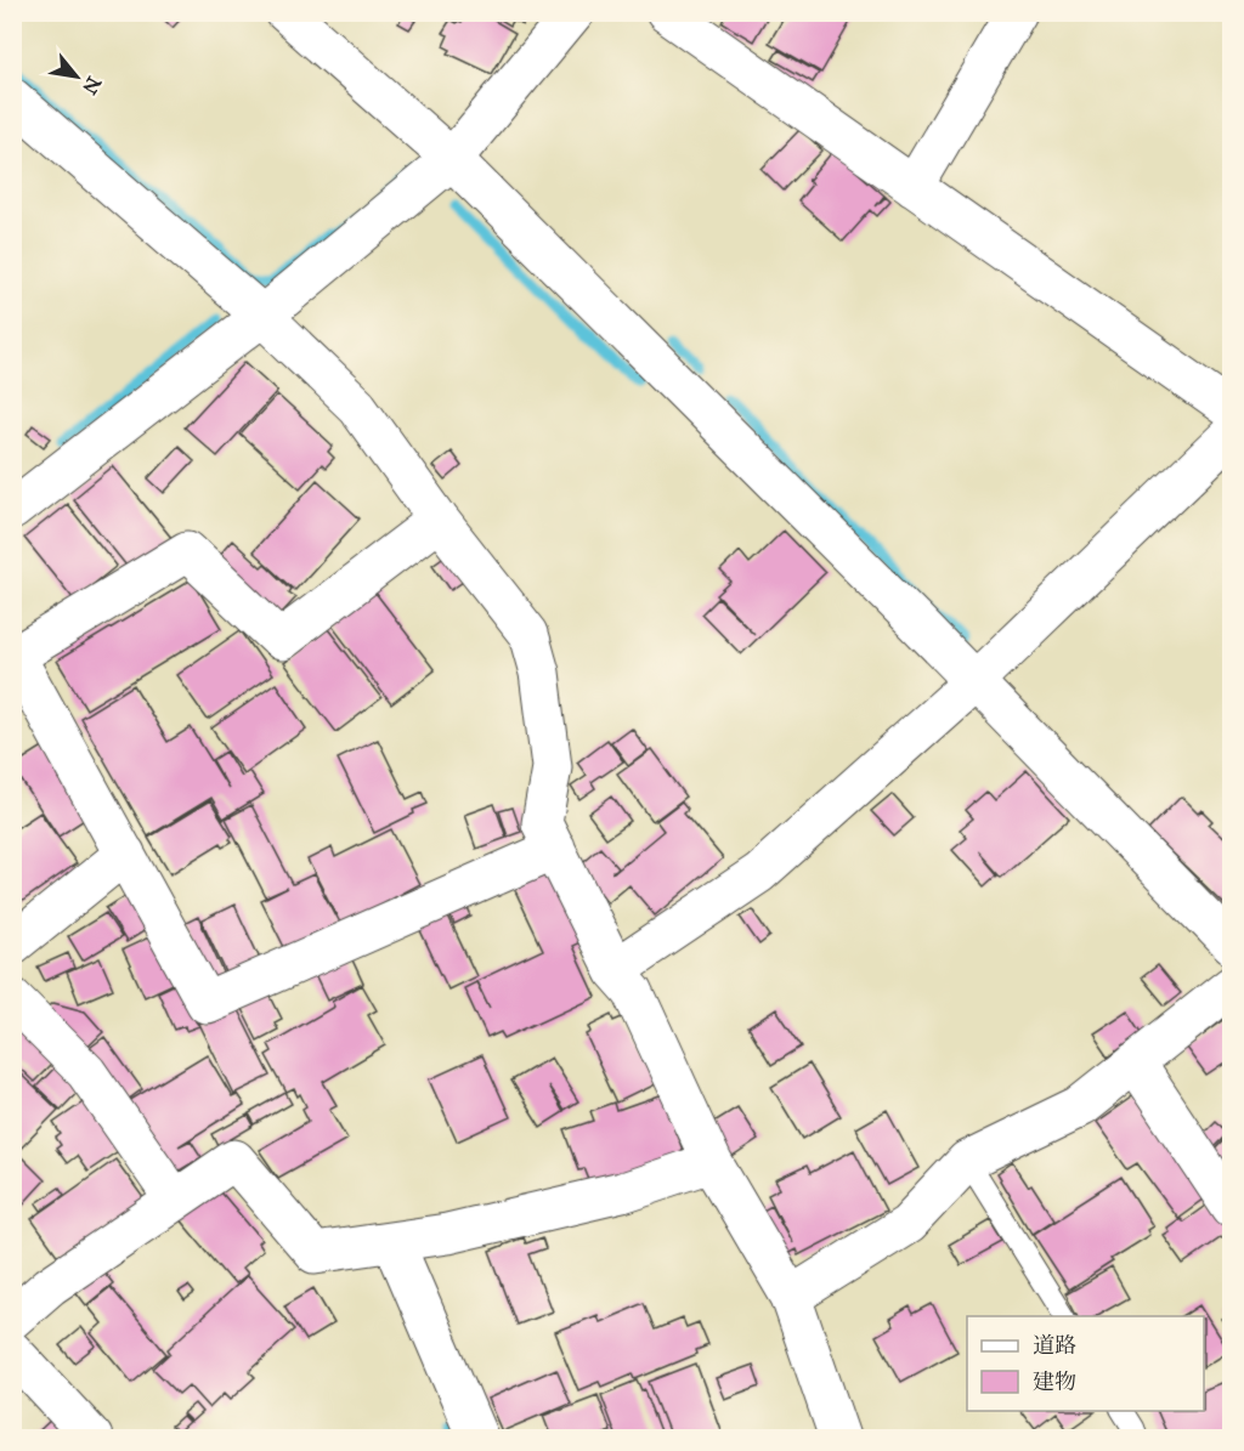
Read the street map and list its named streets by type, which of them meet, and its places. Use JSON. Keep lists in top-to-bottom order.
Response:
{
  "legend": ["道路", "建物"],
  "north": "bottom right"
}
